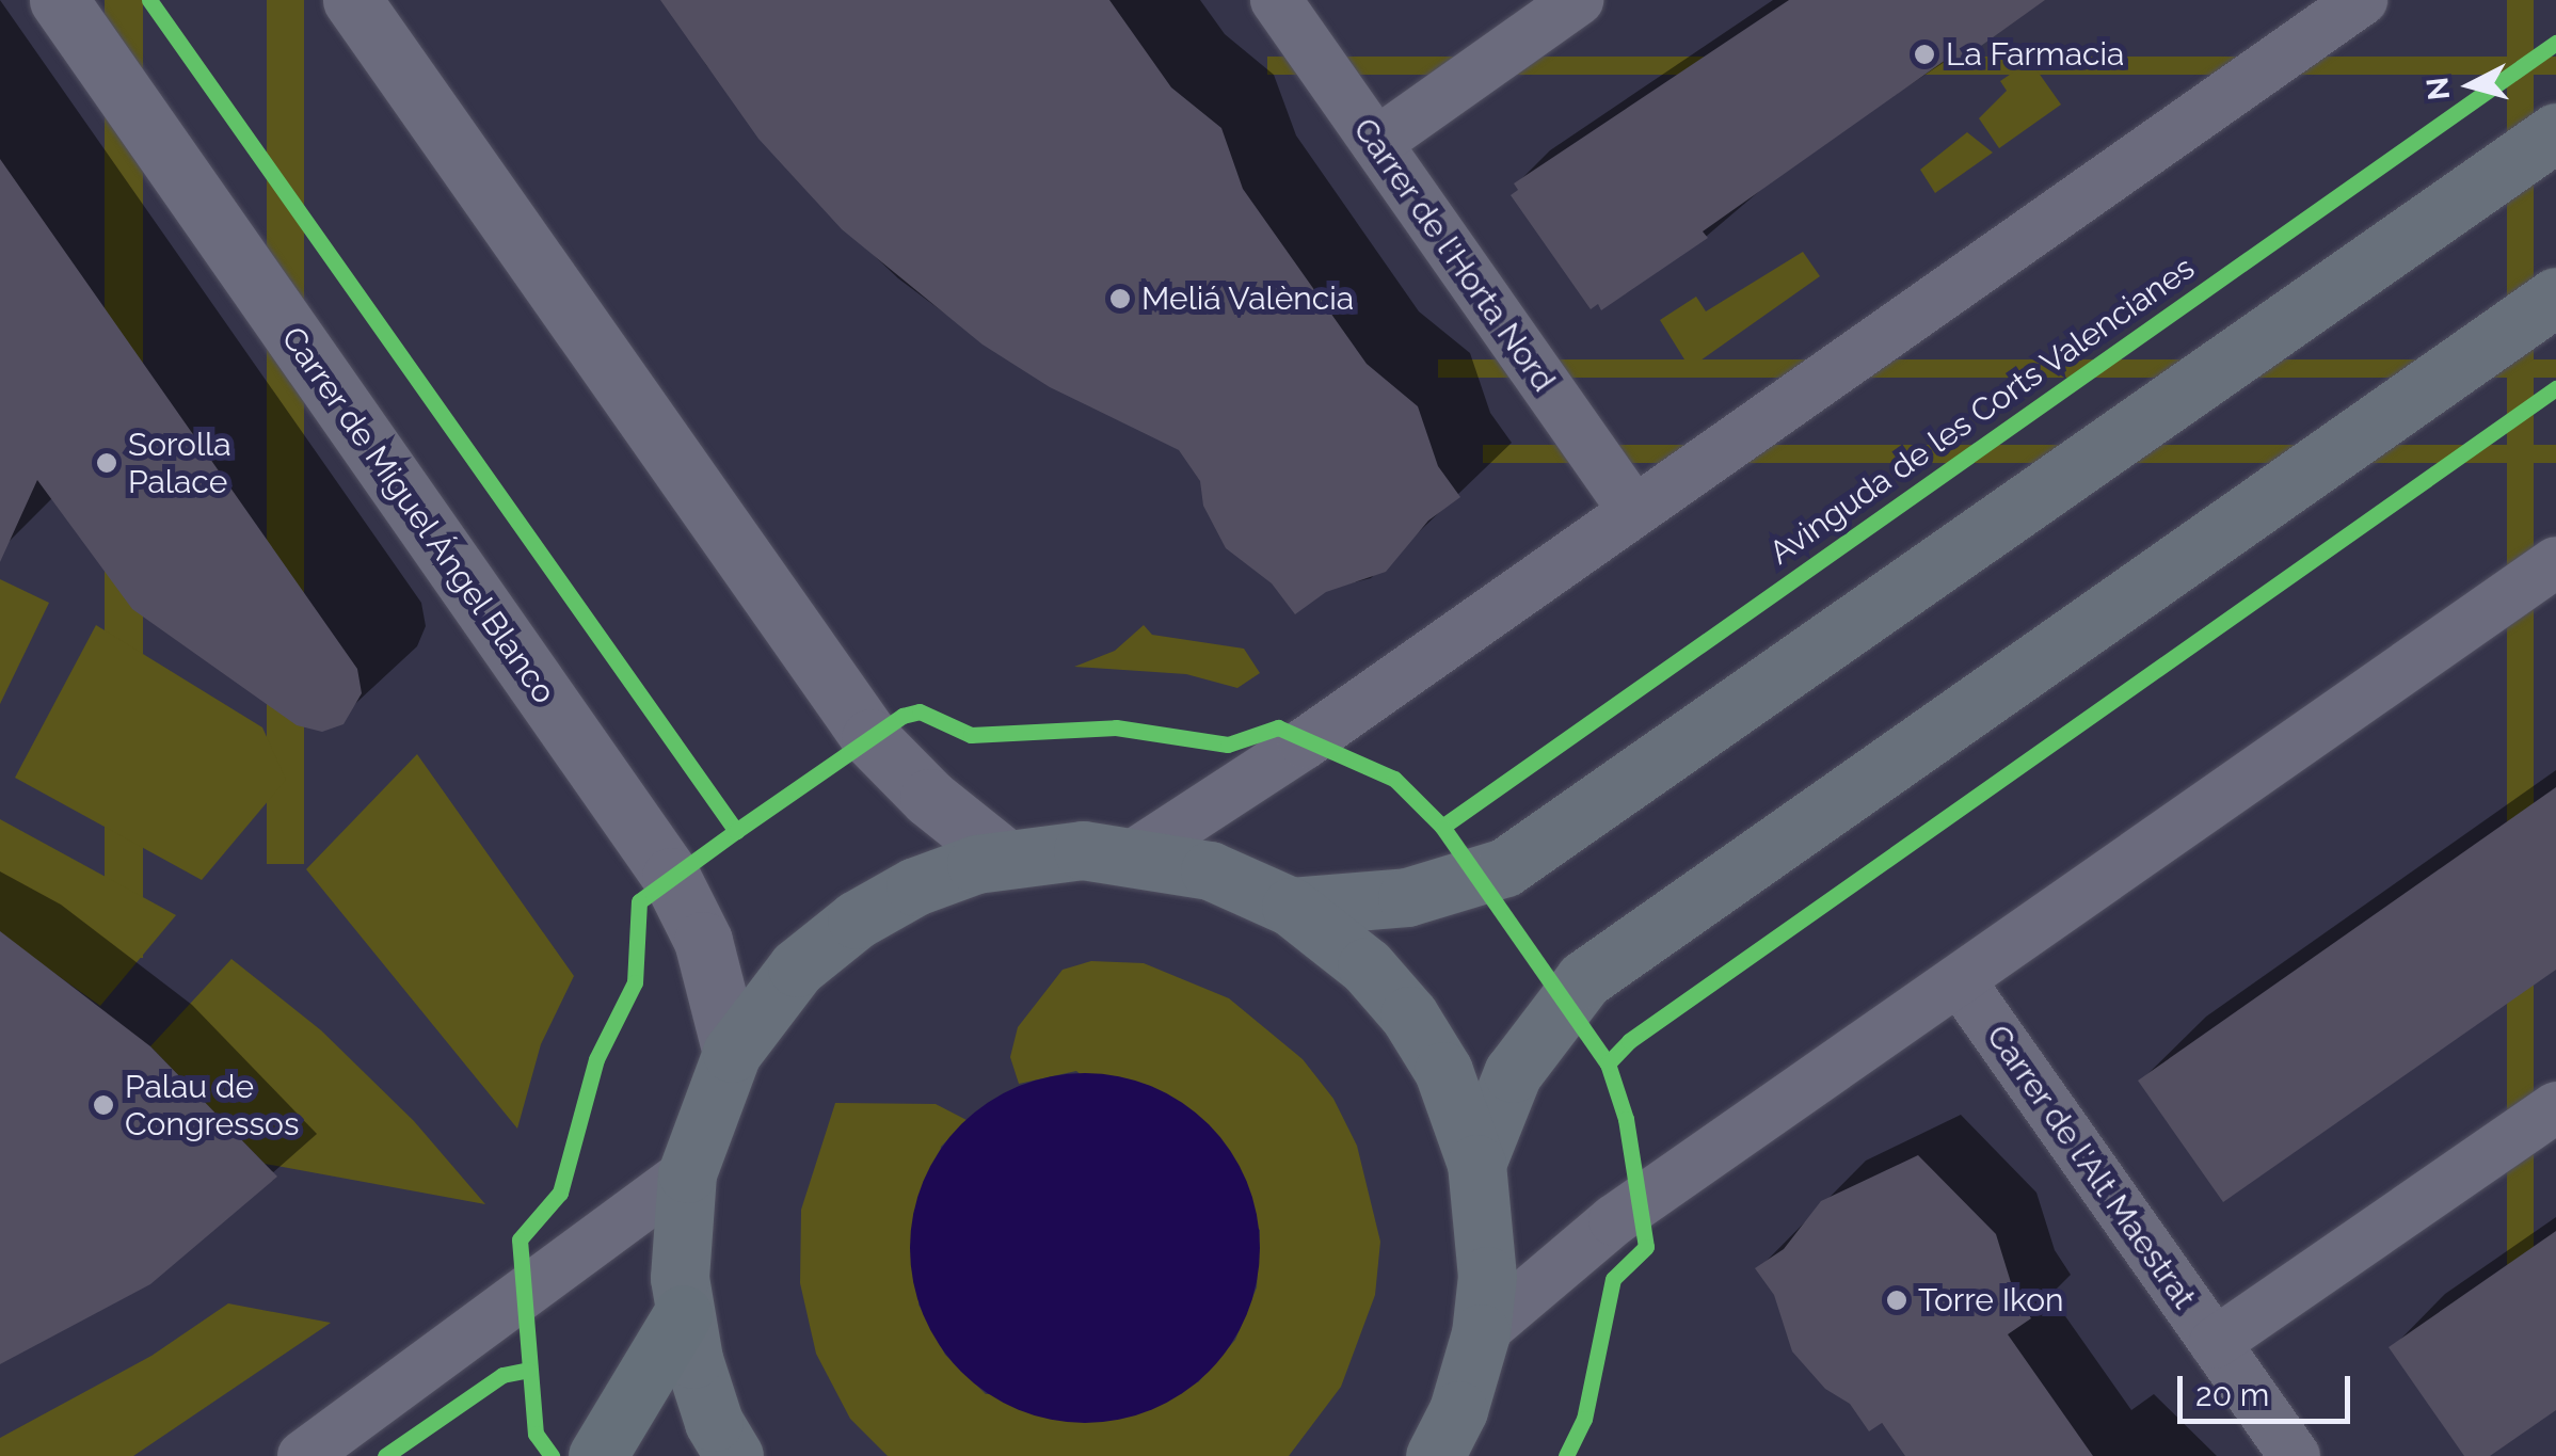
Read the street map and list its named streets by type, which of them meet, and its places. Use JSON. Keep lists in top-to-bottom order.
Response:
{
  "streets": {
    "street": ["Carrer de l'Horta Nord", "Carrer de Miguel Ángel Blanco", "Carrer de l'Alt Maestrat"],
    "cycle path": ["Avinguda de les Corts Valencianes"]
  },
  "places": [
    "La Farmacia",
    "Meliá València",
    "Sorolla Palace",
    "Palau de Congressos",
    "Torre Ikon"
  ],
  "scale_bar": "20 m",
  "north": "left"
}
